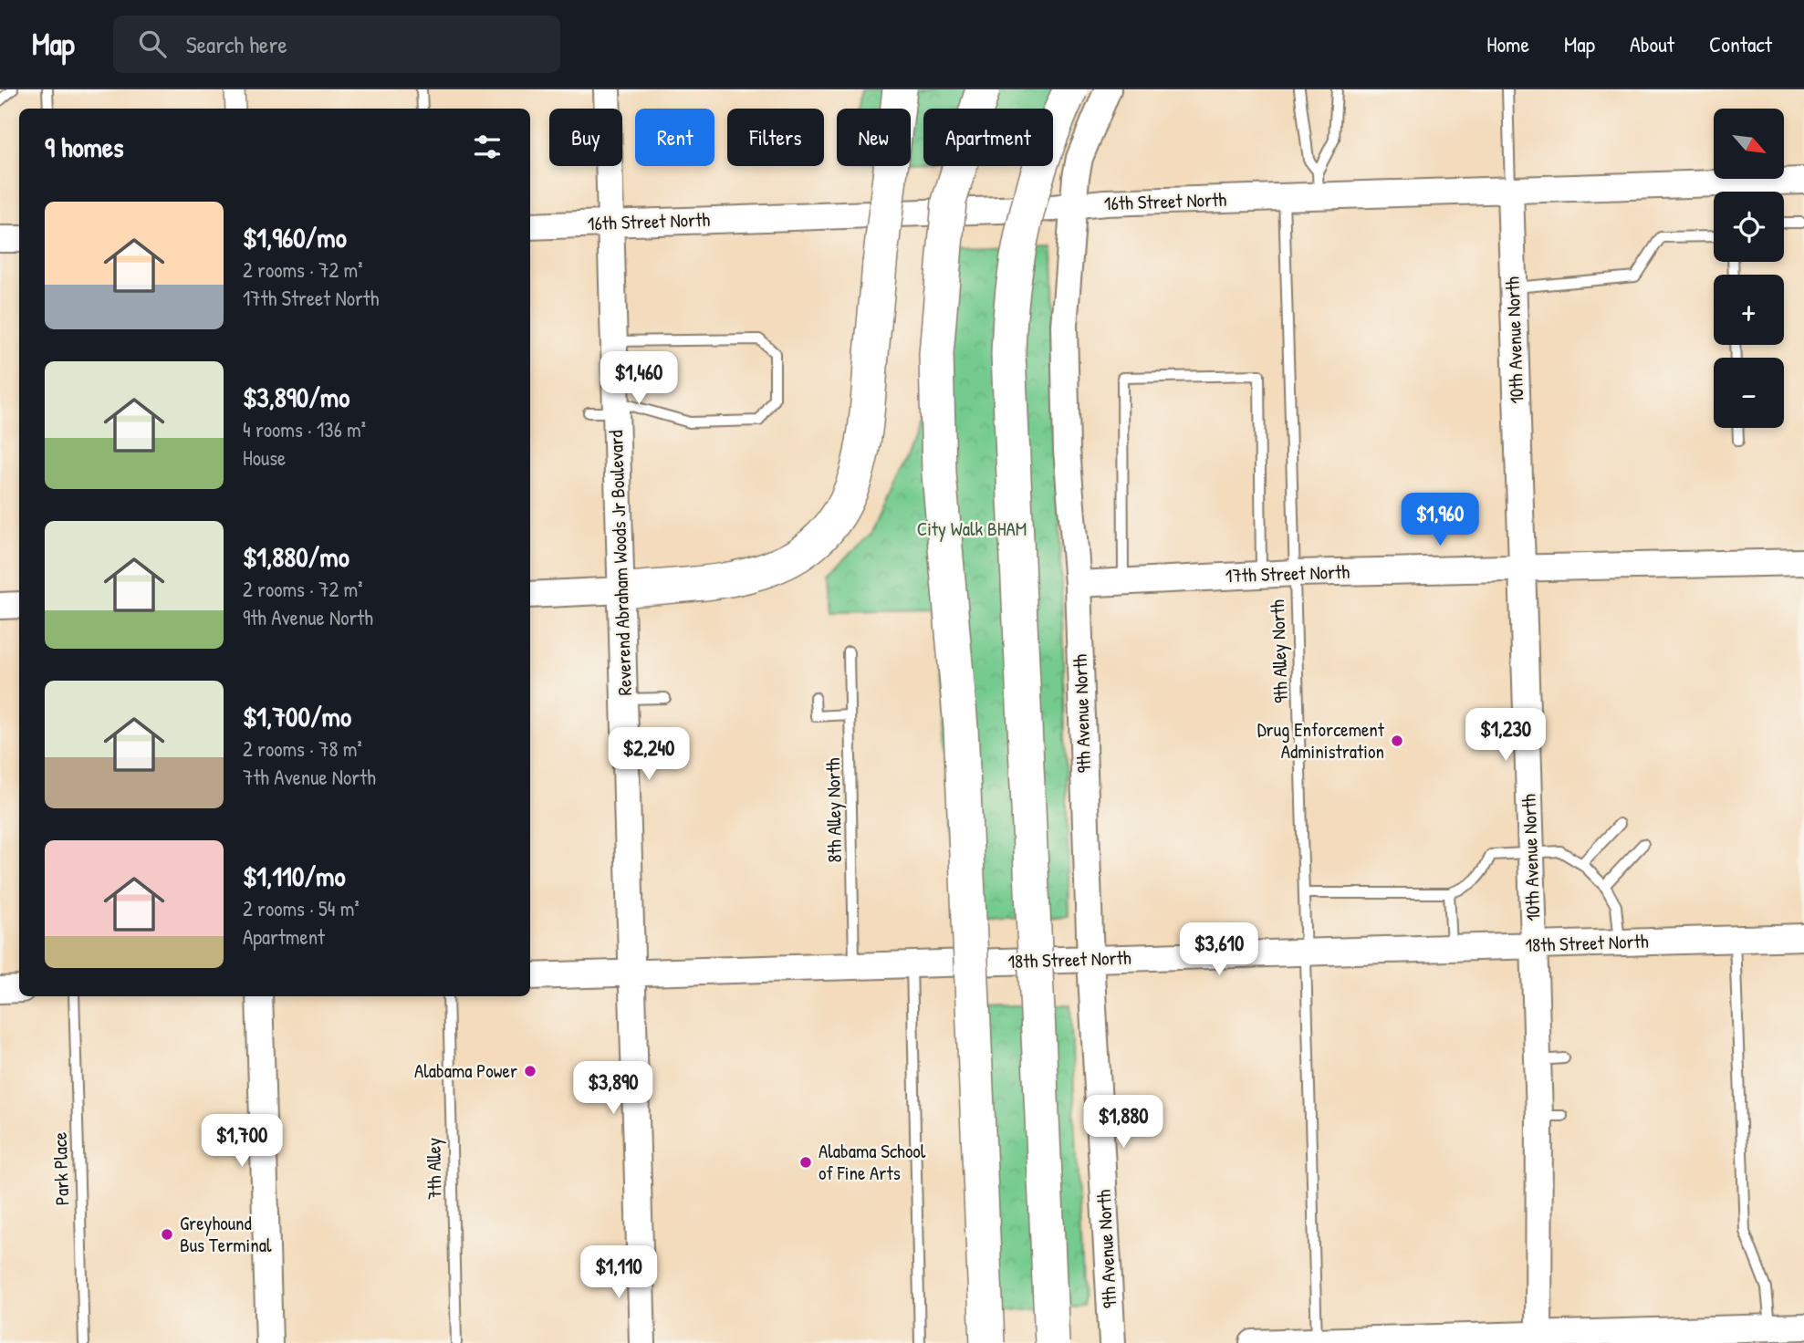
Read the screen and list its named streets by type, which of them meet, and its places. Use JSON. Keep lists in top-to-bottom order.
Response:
{
  "streets": {
    "street": [
      "16th Street North",
      "10th Avenue North",
      "Reverend Abraham Woods Jr Boulevard",
      "17th Street North",
      "9th Avenue North",
      "18th Street North"
    ],
    "lane": [
      "9th Alley North",
      "8th Alley North",
      "Park Place",
      "7th Alley"
    ]
  },
  "crossings": [
    ["16th Street North", "10th Avenue North"],
    ["16th Street North", "Reverend Abraham Woods Jr Boulevard"],
    ["16th Street North", "9th Alley North"],
    ["16th Street North", "9th Avenue North"],
    ["10th Avenue North", "17th Street North"],
    ["10th Avenue North", "18th Street North"],
    ["Reverend Abraham Woods Jr Boulevard", "18th Street North"],
    ["17th Street North", "9th Alley North"],
    ["17th Street North", "9th Avenue North"],
    ["9th Alley North", "18th Street North"],
    ["9th Avenue North", "18th Street North"],
    ["8th Alley North", "18th Street North"]
  ],
  "parks": ["City Walk BHAM"],
  "places": [
    "Drug Enforcement Administration",
    "Alabama Power",
    "Alabama School of Fine Arts",
    "Greyhound Bus Terminal"
  ],
  "north": "bottom right",
  "page": {
    "header": "Map",
    "search": "Search here",
    "nav": [
      "Home",
      "Map",
      "About",
      "Contact"
    ],
    "map_buttons": ["+", "−"],
    "chip": [
      "Buy",
      "Rent",
      "Filters",
      "New",
      "Apartment"
    ],
    "heading": "9 homes",
    "list": [
      {
        "name": "$1,960/mo",
        "note": "2 rooms · 72 m² · 17th Street North"
      },
      {
        "name": "$3,890/mo",
        "note": "4 rooms · 136 m² · House"
      },
      {
        "name": "$1,880/mo",
        "note": "2 rooms · 72 m² · 9th Avenue North"
      },
      {
        "name": "$1,700/mo",
        "note": "2 rooms · 78 m² · 7th Avenue North"
      },
      {
        "name": "$1,110/mo",
        "note": "2 rooms · 54 m² · Apartment"
      }
    ],
    "price": [
      "$1,460",
      "$1,960",
      "$1,230",
      "$2,240",
      "$3,610",
      "$3,890",
      "$1,880",
      "$1,700",
      "$1,110"
    ]
  }
}
